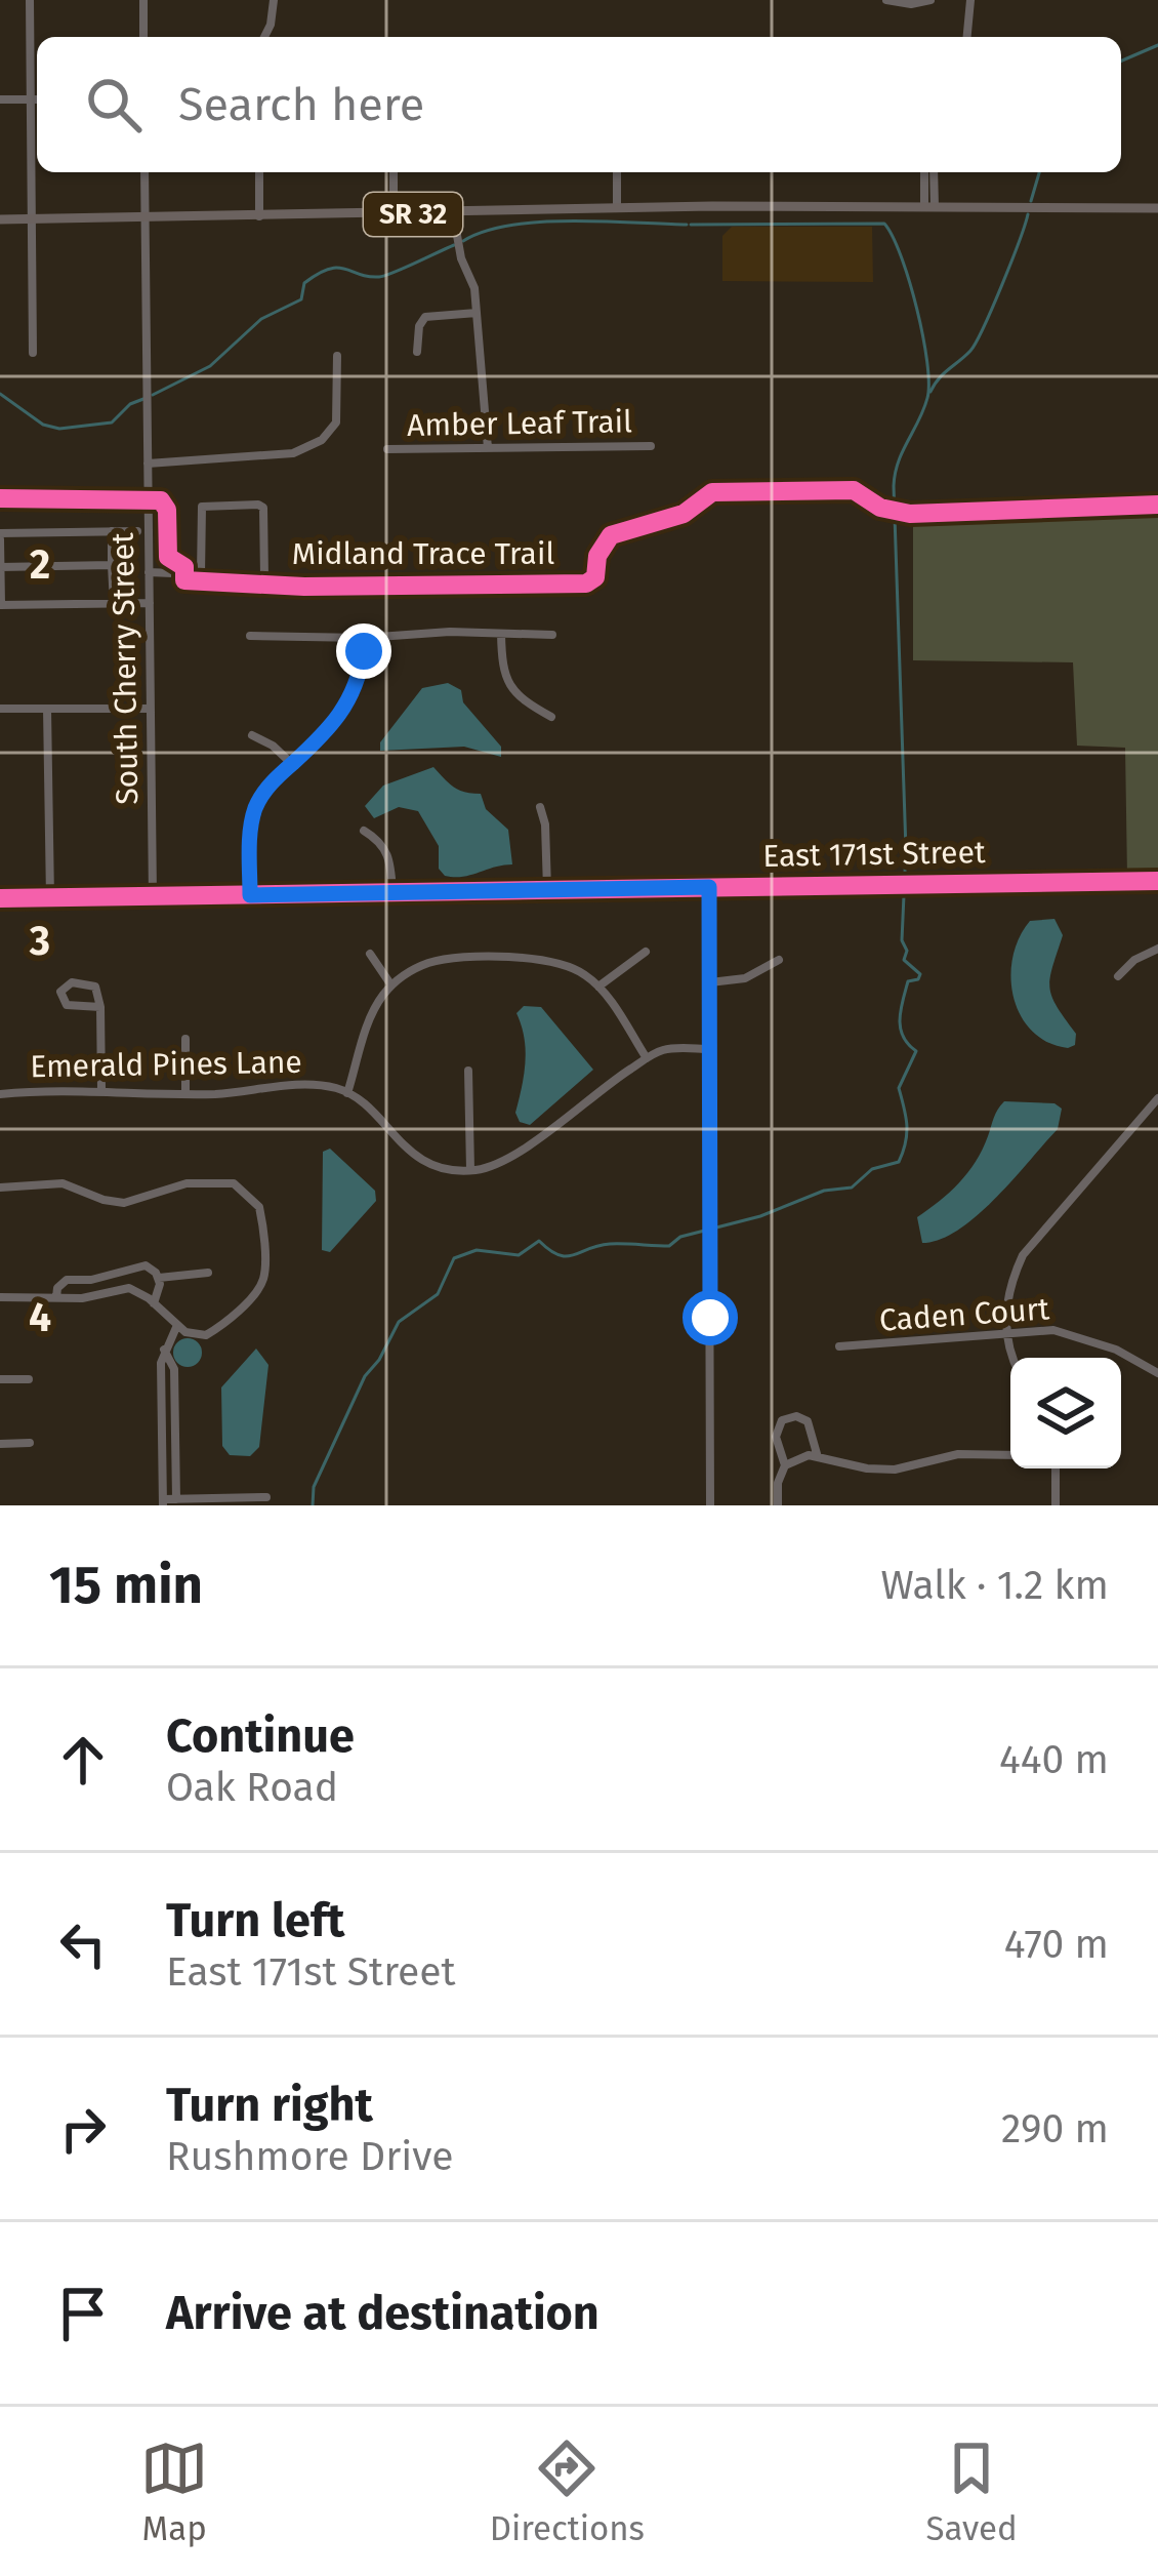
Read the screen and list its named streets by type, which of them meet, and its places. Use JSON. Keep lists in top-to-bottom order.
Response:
{
  "streets": {
    "main road": ["SR 32"],
    "street": [
      "Amber Leaf Trail",
      "South Cherry Street",
      "East 171st Street",
      "Emerald Pines Lane",
      "Caden Court"
    ],
    "cycle path": ["Midland Trace Trail"]
  },
  "crossings": [
    ["SR 32", "South Cherry Street"],
    ["South Cherry Street", "East 171st Street"]
  ],
  "page": {
    "search": "Search here",
    "heading": ["15 min", "Walk · 1.2 km"],
    "list": [
      ["Continue", "Oak Road", "440 m"],
      ["Turn left", "East 171st Street", "470 m"],
      ["Turn right", "Rushmore Drive", "290 m"],
      "Arrive at destination"
    ],
    "nav": ["Map", "Directions", "Saved"]
  },
  "grid": {
    "rows": ["2", "3", "4"]
  }
}
